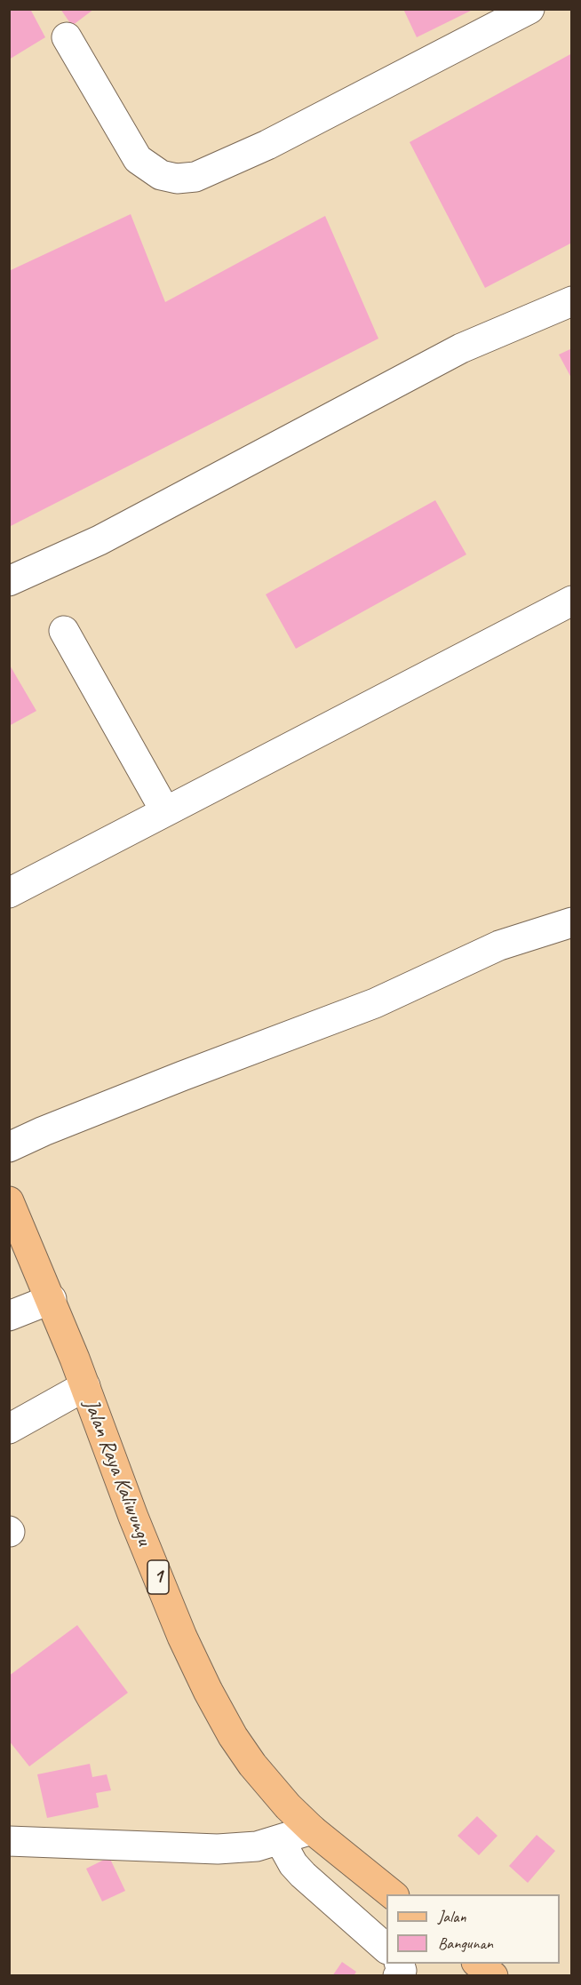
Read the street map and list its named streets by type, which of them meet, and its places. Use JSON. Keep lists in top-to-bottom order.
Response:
{
  "streets": {
    "main road": ["Jalan Raya Kaliwungu", "1"]
  },
  "legend": ["Jalan", "Bangunan"]
}
